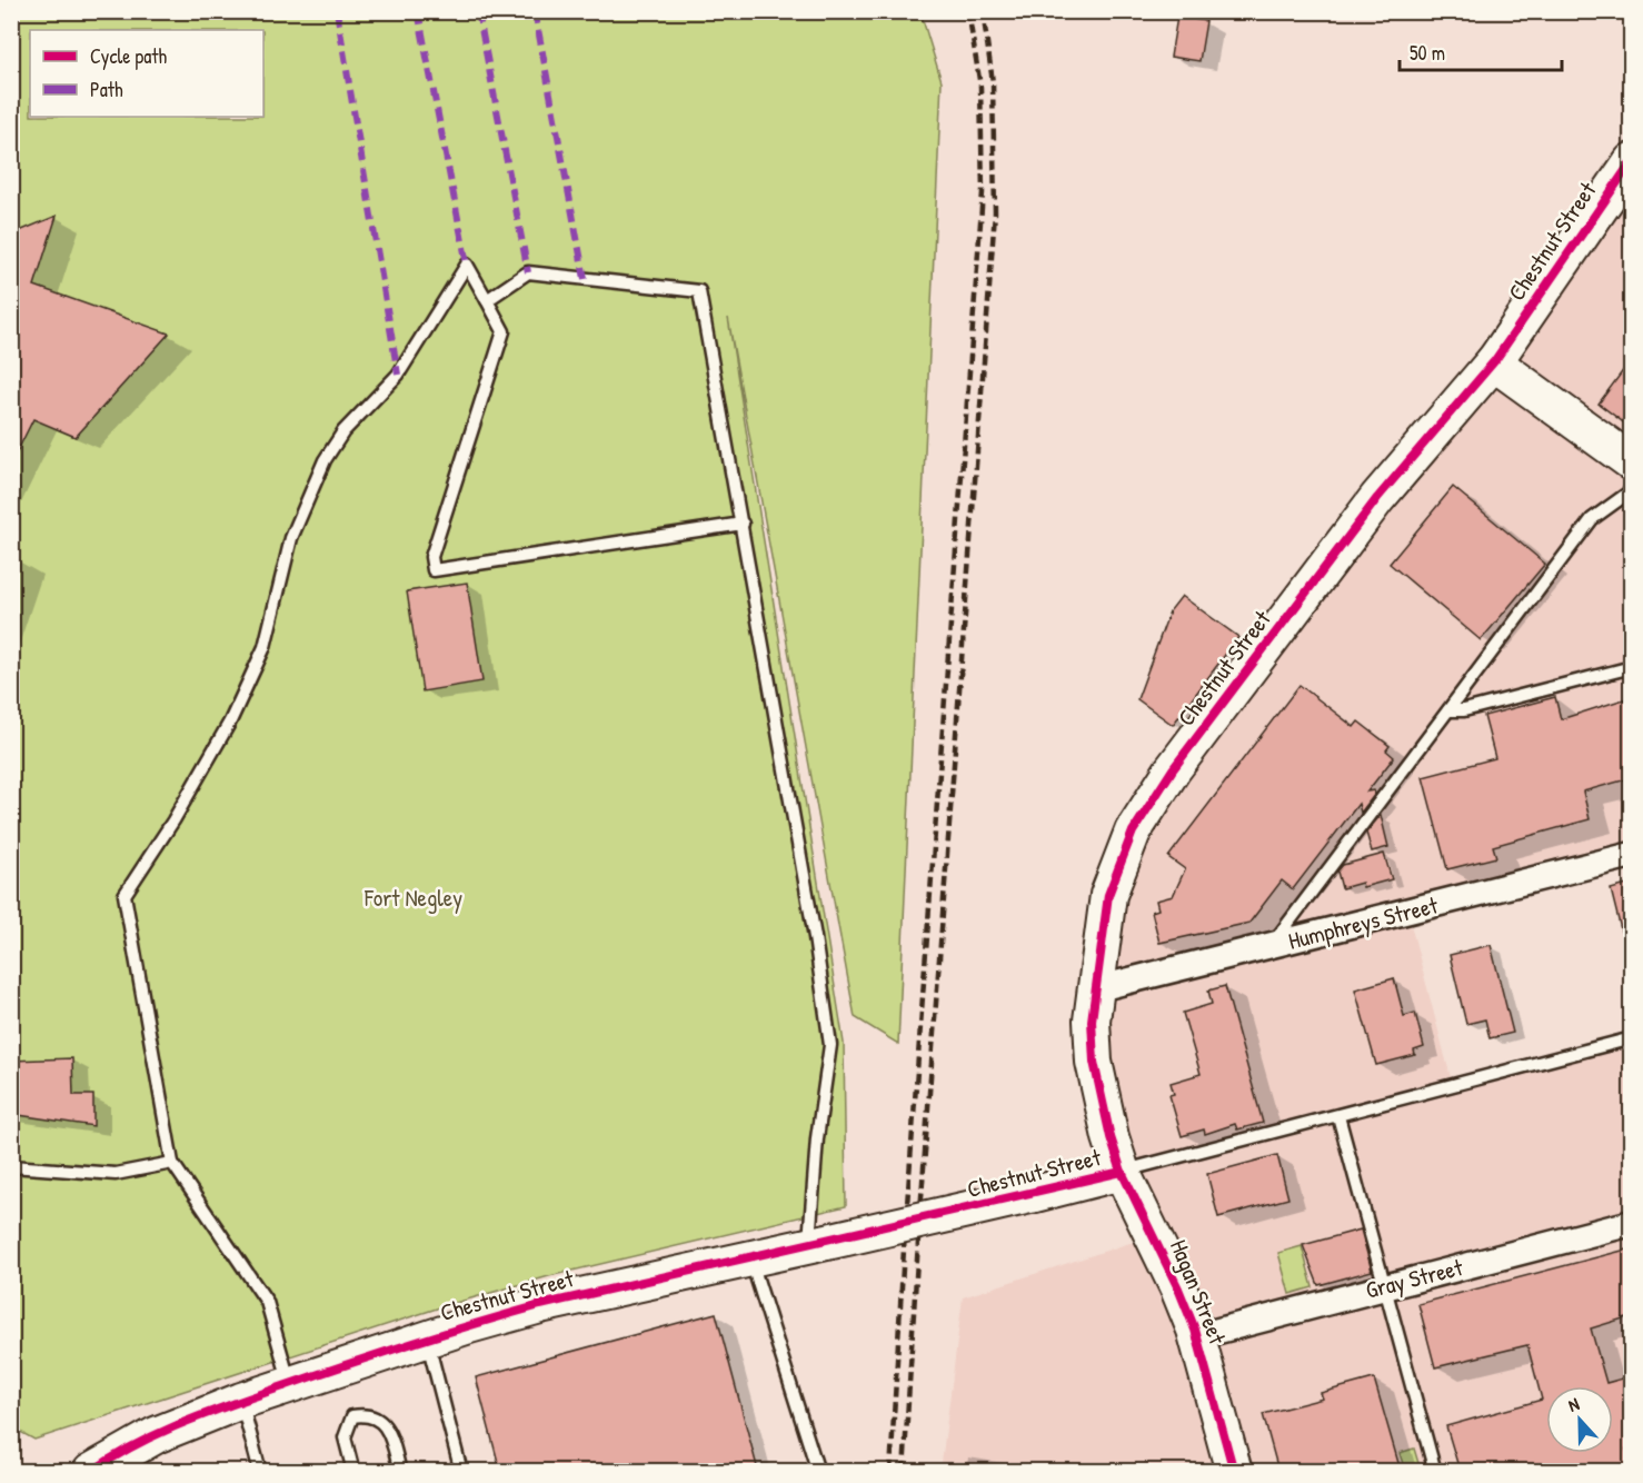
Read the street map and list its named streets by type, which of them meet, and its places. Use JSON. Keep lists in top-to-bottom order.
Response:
{
  "streets": {
    "street": [
      "Chestnut Street",
      "Humphreys Street",
      "Gray Street",
      "Hagan Street"
    ]
  },
  "crossings": [
    ["Chestnut Street", "Humphreys Street"],
    ["Chestnut Street", "Hagan Street"],
    ["Gray Street", "Hagan Street"]
  ],
  "parks": ["Fort Negley"],
  "legend": ["Cycle path", "Path"],
  "scale_bar": "50 m",
  "north": "top"
}
